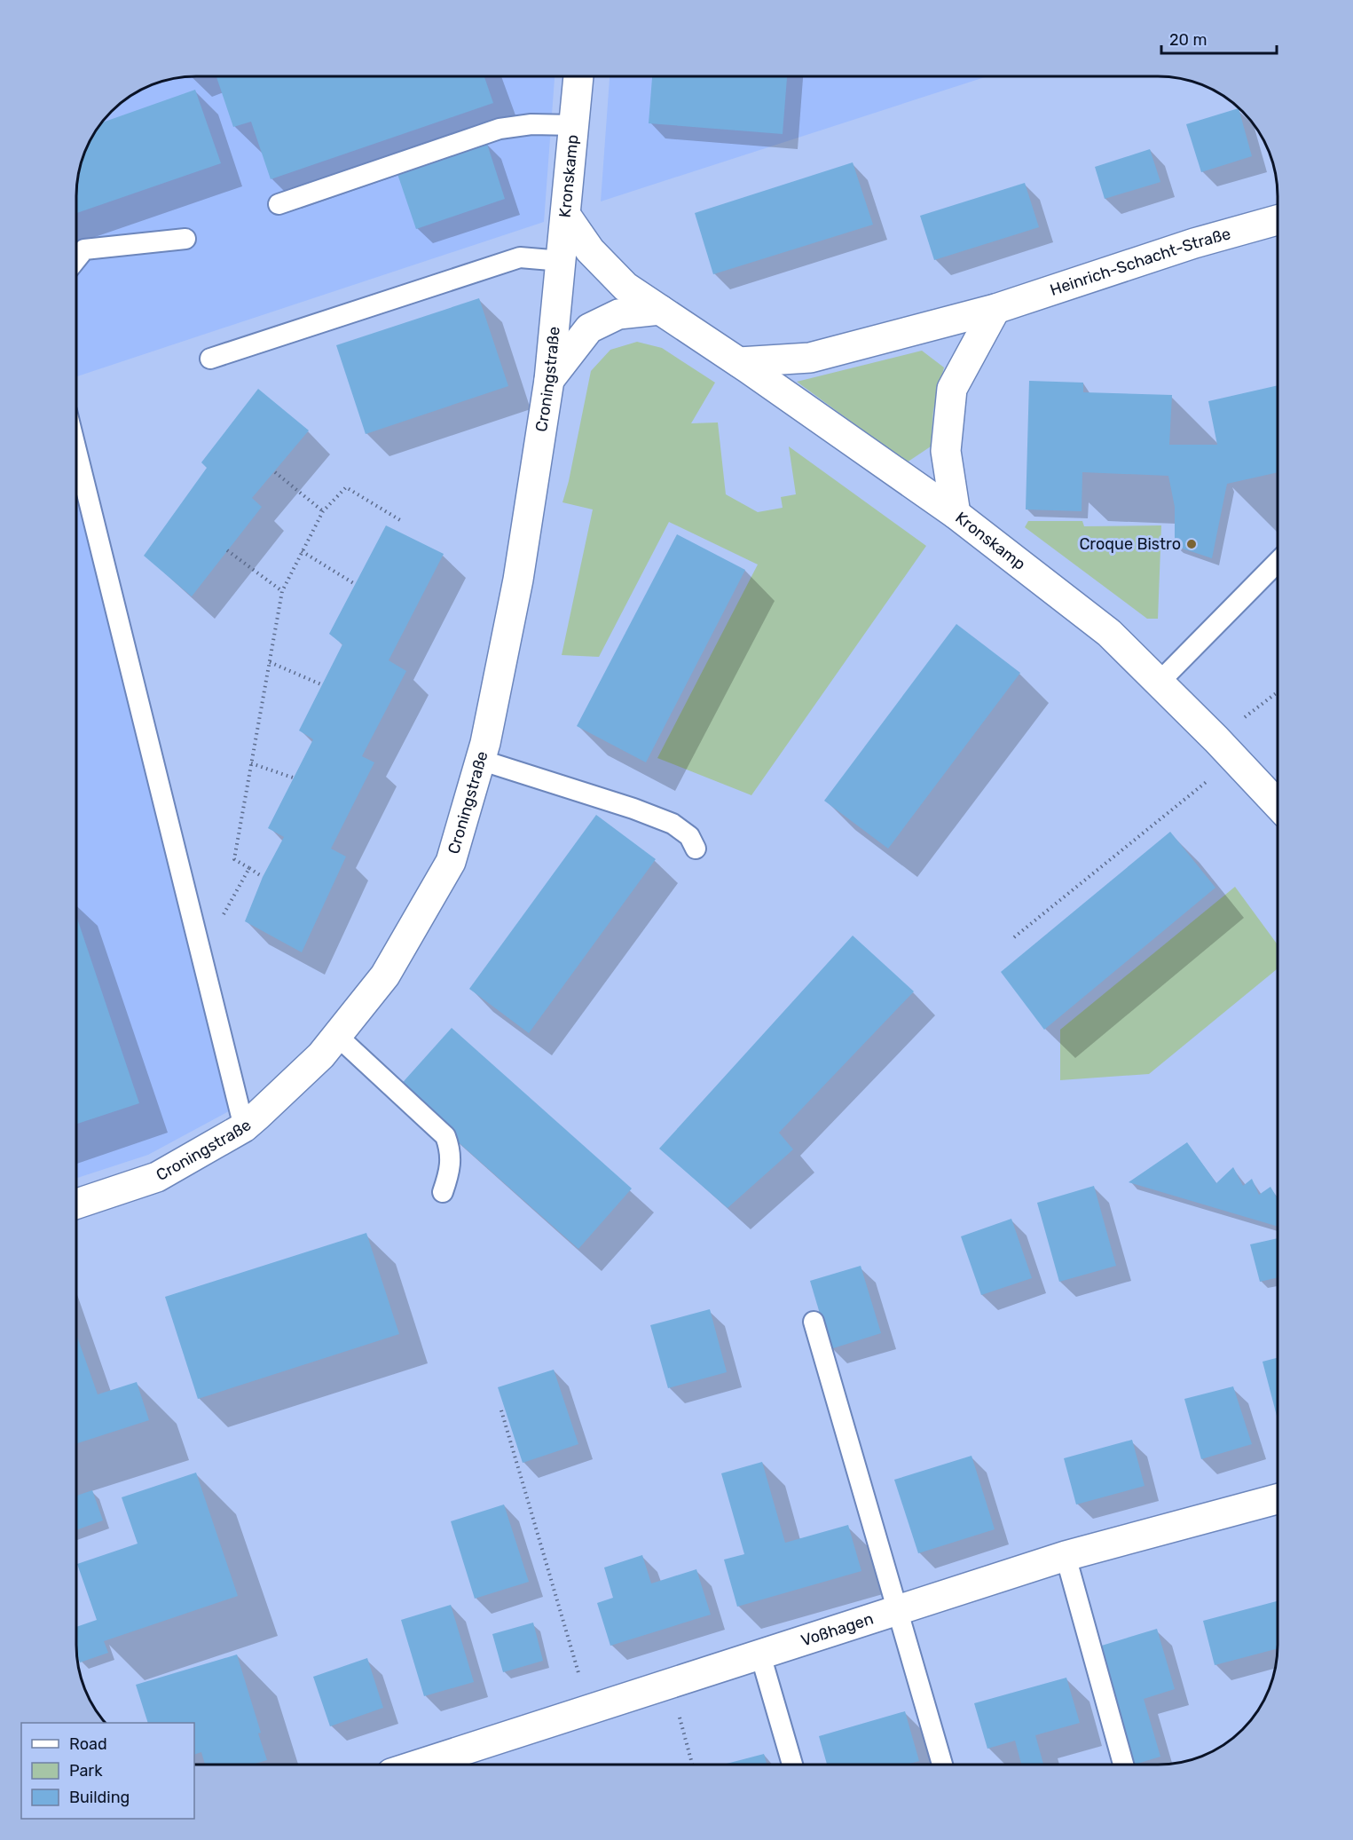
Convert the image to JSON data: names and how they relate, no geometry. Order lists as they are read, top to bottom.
{
  "streets": {
    "street": [
      "Kronskamp",
      "Heinrich-Schacht-Straße",
      "Croningstraße",
      "Voßhagen"
    ]
  },
  "crossings": [
    ["Kronskamp", "Heinrich-Schacht-Straße"],
    ["Kronskamp", "Croningstraße"]
  ],
  "places": ["Croque Bistro"],
  "legend": ["Road", "Park", "Building"],
  "scale_bar": "20 m"
}
